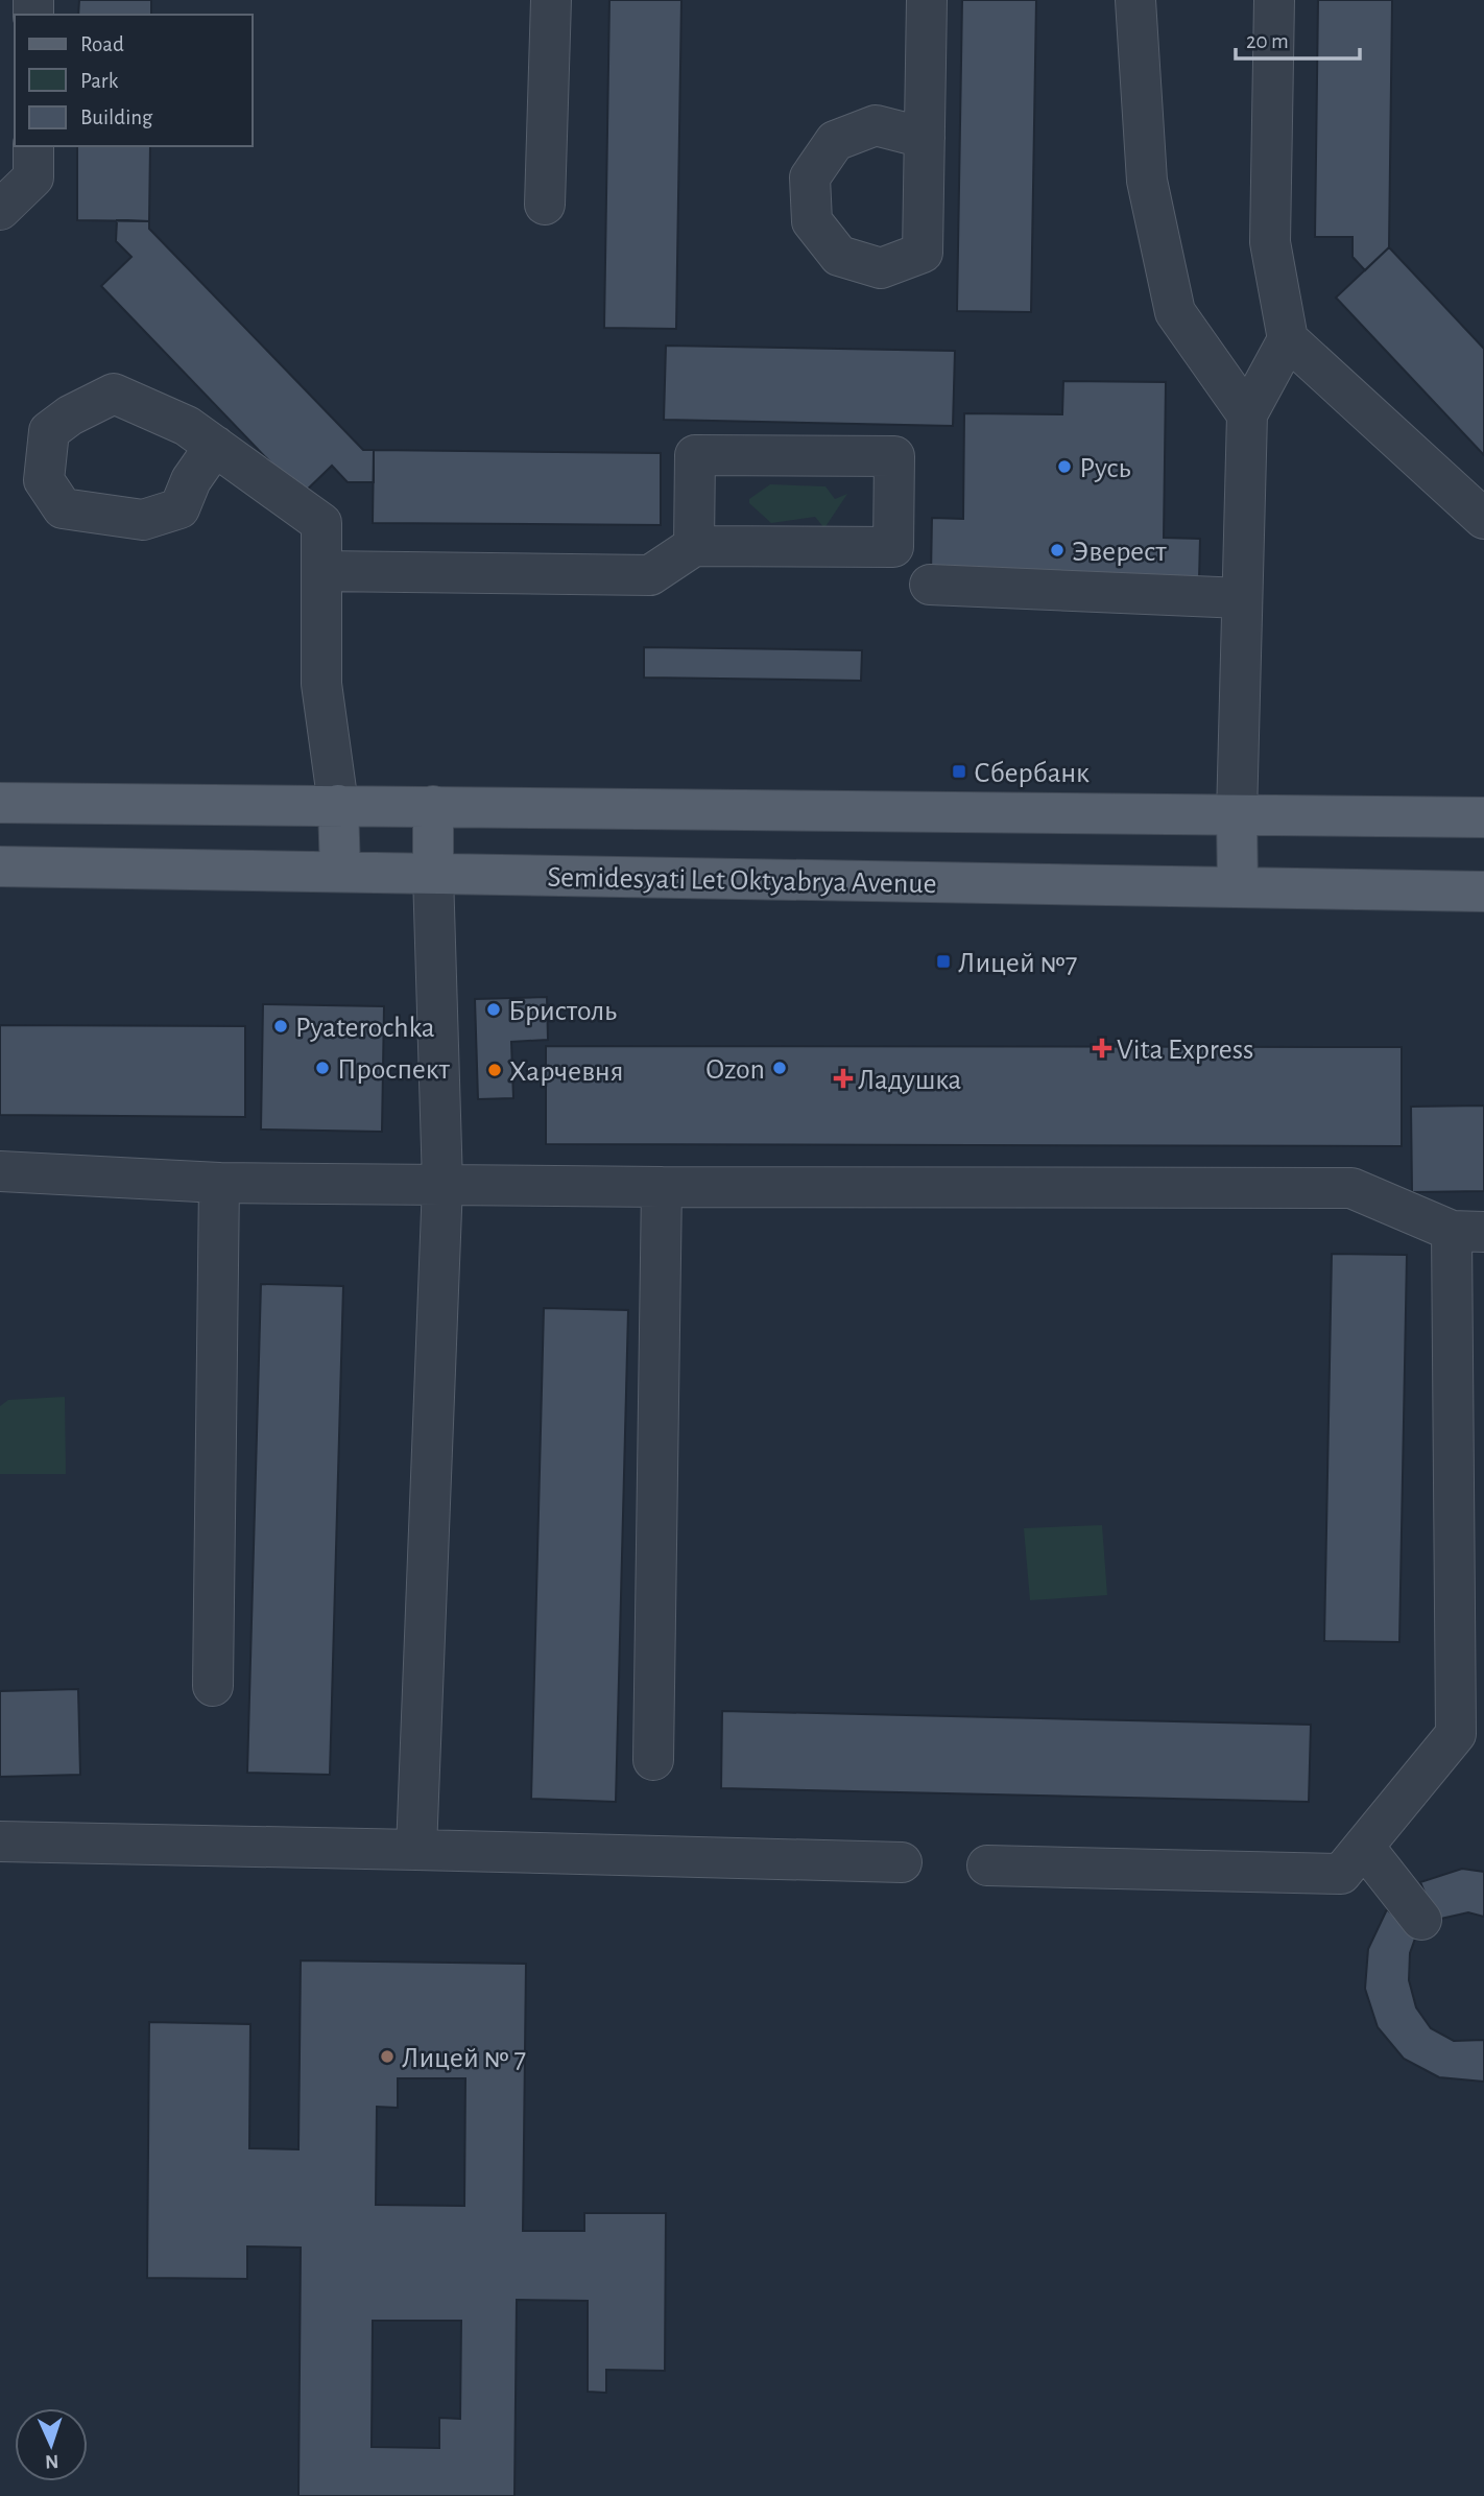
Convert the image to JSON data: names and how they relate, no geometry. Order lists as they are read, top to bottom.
{
  "streets": {
    "main road": ["Semidesyati Let Oktyabrya Avenue"]
  },
  "places": {
    "other": [
      "Русь",
      "Эверест",
      "Бристоль",
      "Pyaterochka",
      "Проспект",
      "Ozon",
      "Харчевня",
      "Лицей № 7"
    ],
    "transit": ["Сбербанк", "Лицей №7"],
    "health": ["Vita Express", "Ладушка"]
  },
  "legend": ["Road", "Park", "Building"],
  "scale_bar": "20 m",
  "north": "bottom"
}
